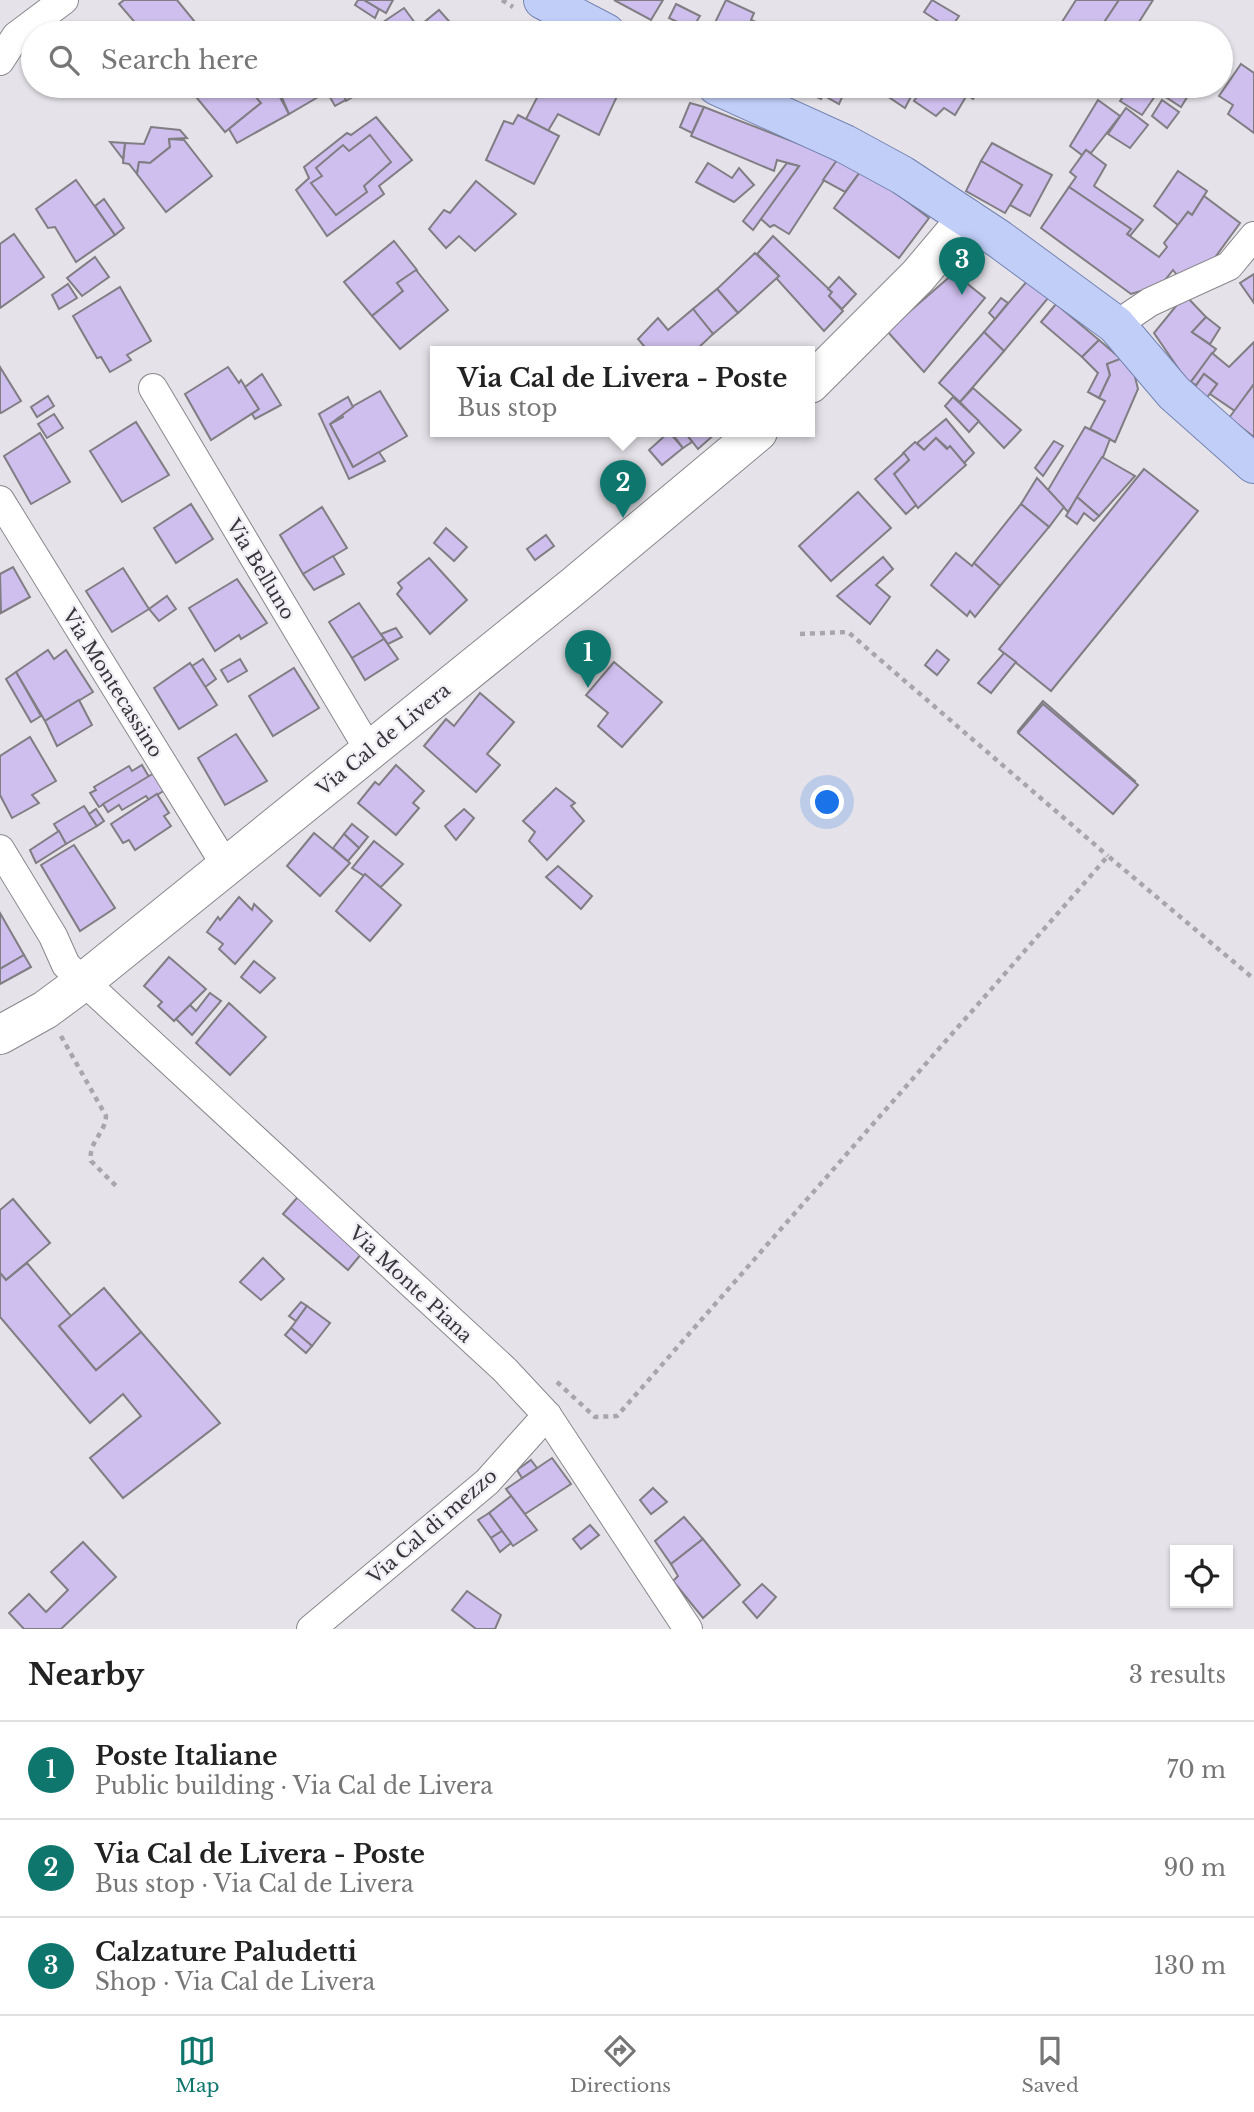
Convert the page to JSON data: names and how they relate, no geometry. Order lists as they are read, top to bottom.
{
  "streets": {
    "street": [
      "Via Belluno",
      "Via Montecassino",
      "Via Cal de Livera",
      "Via Monte Piana",
      "Via Cal di mezzo"
    ]
  },
  "crossings": [
    ["Via Belluno", "Via Cal de Livera"],
    ["Via Montecassino", "Via Cal de Livera"],
    ["Via Cal de Livera", "Via Monte Piana"],
    ["Via Monte Piana", "Via Cal di mezzo"]
  ],
  "page": {
    "search": "Search here",
    "pins": ["3", "2", "1"],
    "popup": ["Via Cal de Livera - Poste", "Bus stop"],
    "heading": ["Nearby", "3 results"],
    "list": [
      {
        "mark": "1",
        "name": "Poste Italiane",
        "note": "Public building · Via Cal de Livera",
        "value": "70 m"
      },
      {
        "mark": "2",
        "name": "Via Cal de Livera - Poste",
        "note": "Bus stop · Via Cal de Livera",
        "value": "90 m"
      },
      {
        "mark": "3",
        "name": "Calzature Paludetti",
        "note": "Shop · Via Cal de Livera",
        "value": "130 m"
      }
    ],
    "nav": ["Map", "Directions", "Saved"]
  }
}
